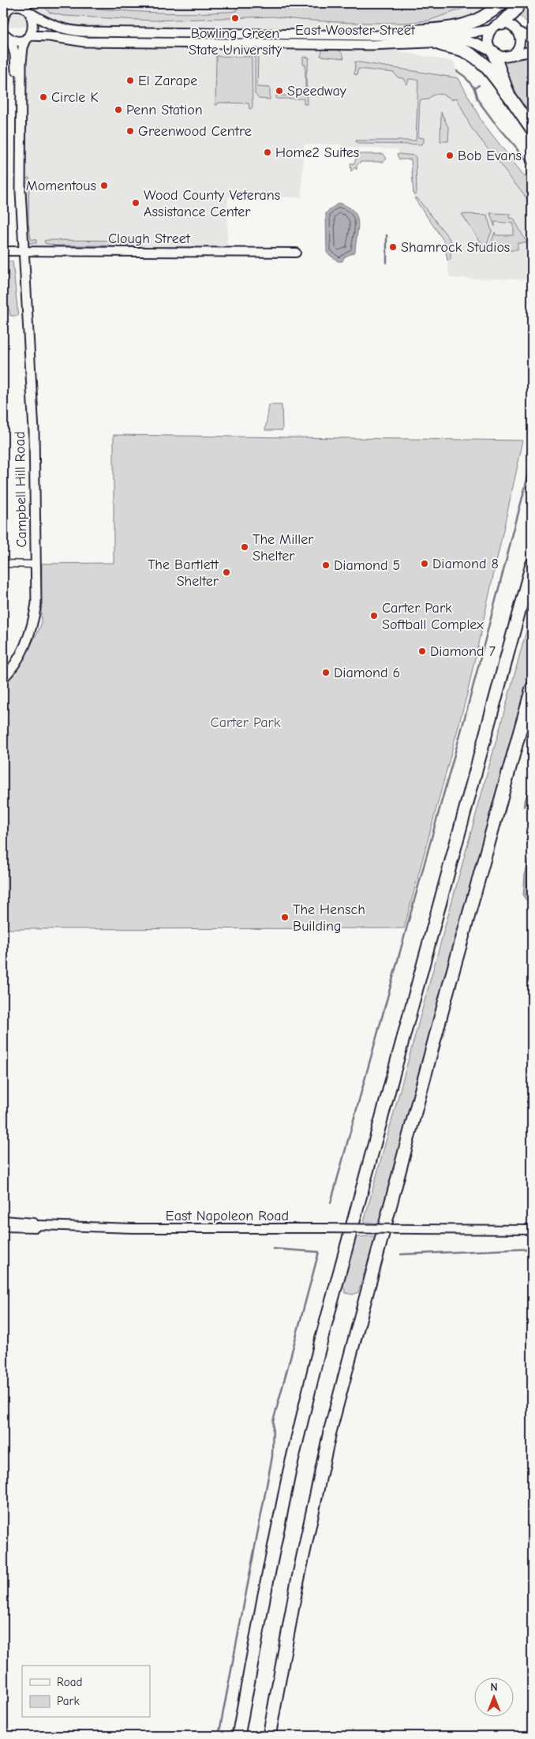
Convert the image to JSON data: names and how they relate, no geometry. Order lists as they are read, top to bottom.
{
  "streets": {
    "main road": ["East Wooster Street", "Campbell Hill Road"],
    "street": ["Clough Street", "East Napoleon Road"]
  },
  "crossings": [
    ["East Wooster Street", "Campbell Hill Road"],
    ["Clough Street", "Campbell Hill Road"]
  ],
  "parks": ["Carter Park"],
  "places": [
    "Bowling Green State University",
    "El Zarape",
    "Speedway",
    "Circle K",
    "Penn Station",
    "Greenwood Centre",
    "Home2 Suites",
    "Bob Evans",
    "Momentous",
    "Wood County Veterans Assistance Center",
    "Shamrock Studios",
    "The Miller Shelter",
    "Diamond 8",
    "Diamond 5",
    "The Bartlett Shelter",
    "Carter Park Softball Complex",
    "Diamond 7",
    "Diamond 6",
    "The Hensch Building"
  ],
  "legend": ["Road", "Park"],
  "north": "top"
}
